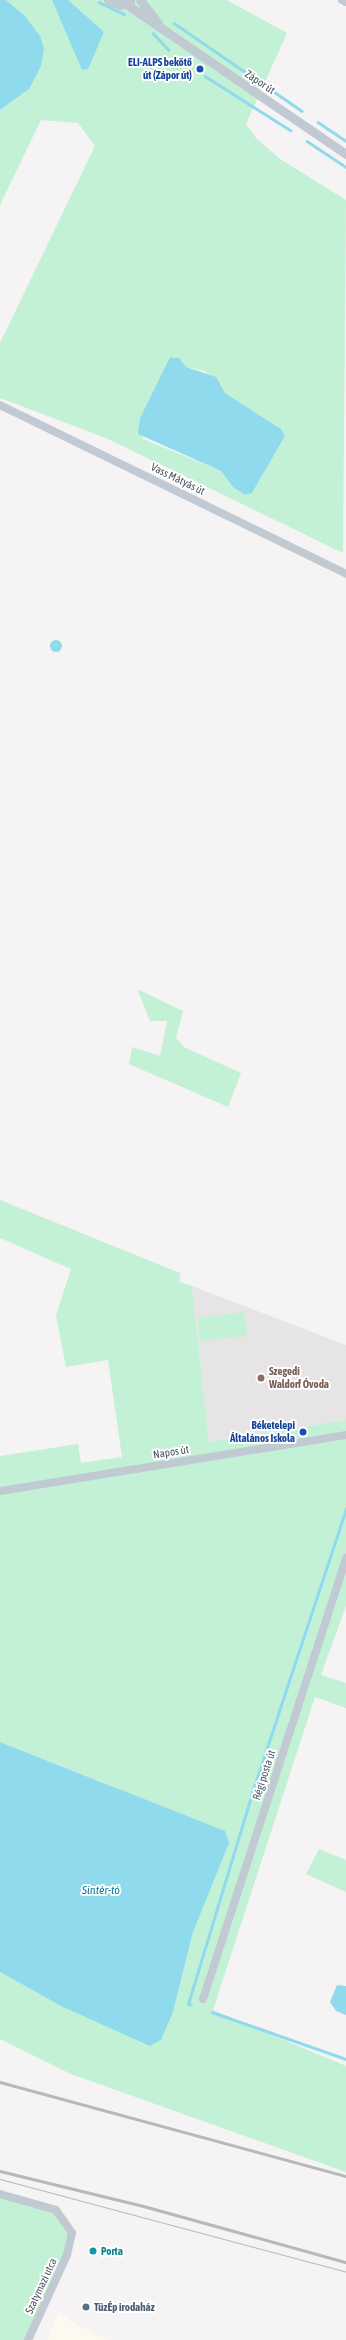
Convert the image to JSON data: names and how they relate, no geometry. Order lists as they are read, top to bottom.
{
  "streets": {
    "street": [
      "Zápor út",
      "Vass Mátyás út",
      "Napos út",
      "Régi posta út",
      "Szatymazi utca"
    ]
  },
  "water": ["Sintér-tó"],
  "places": [
    "ELI-ALPS bekötő út (Zápor út)",
    "Szegedi Waldorf Óvoda",
    "Béketelepi Általános Iskola",
    "Porta",
    "TüzÉp irodaház"
  ]
}
